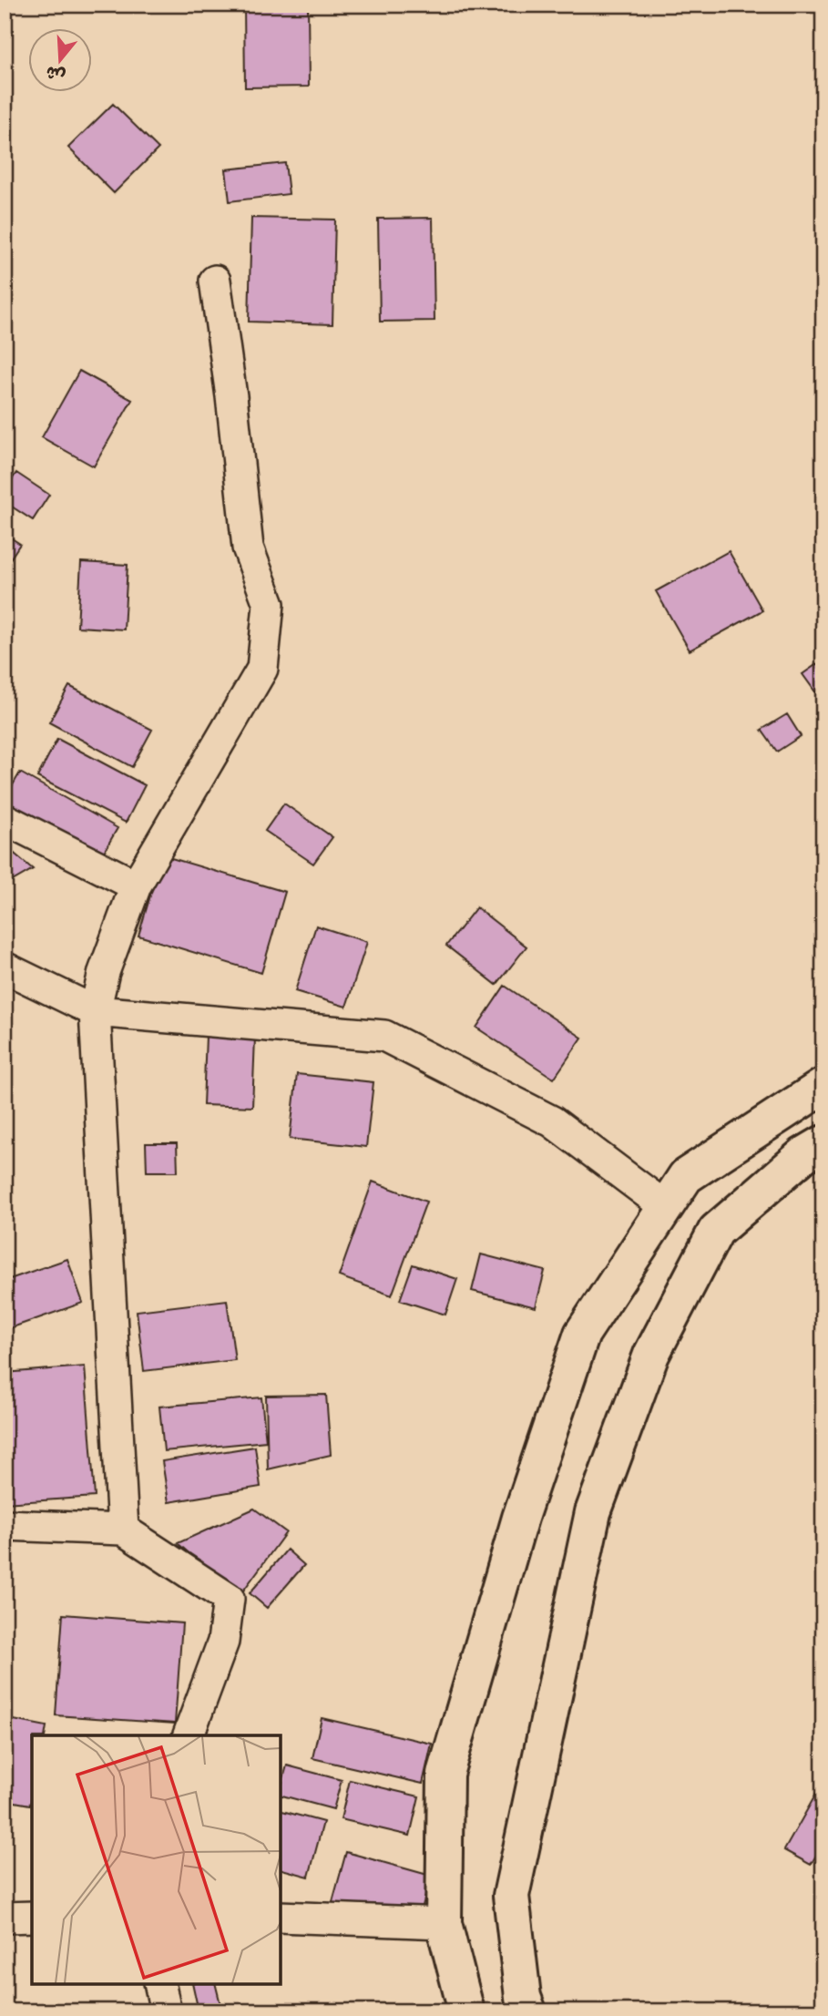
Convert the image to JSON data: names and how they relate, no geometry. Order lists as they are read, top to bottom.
{
  "north": "bottom"
}
